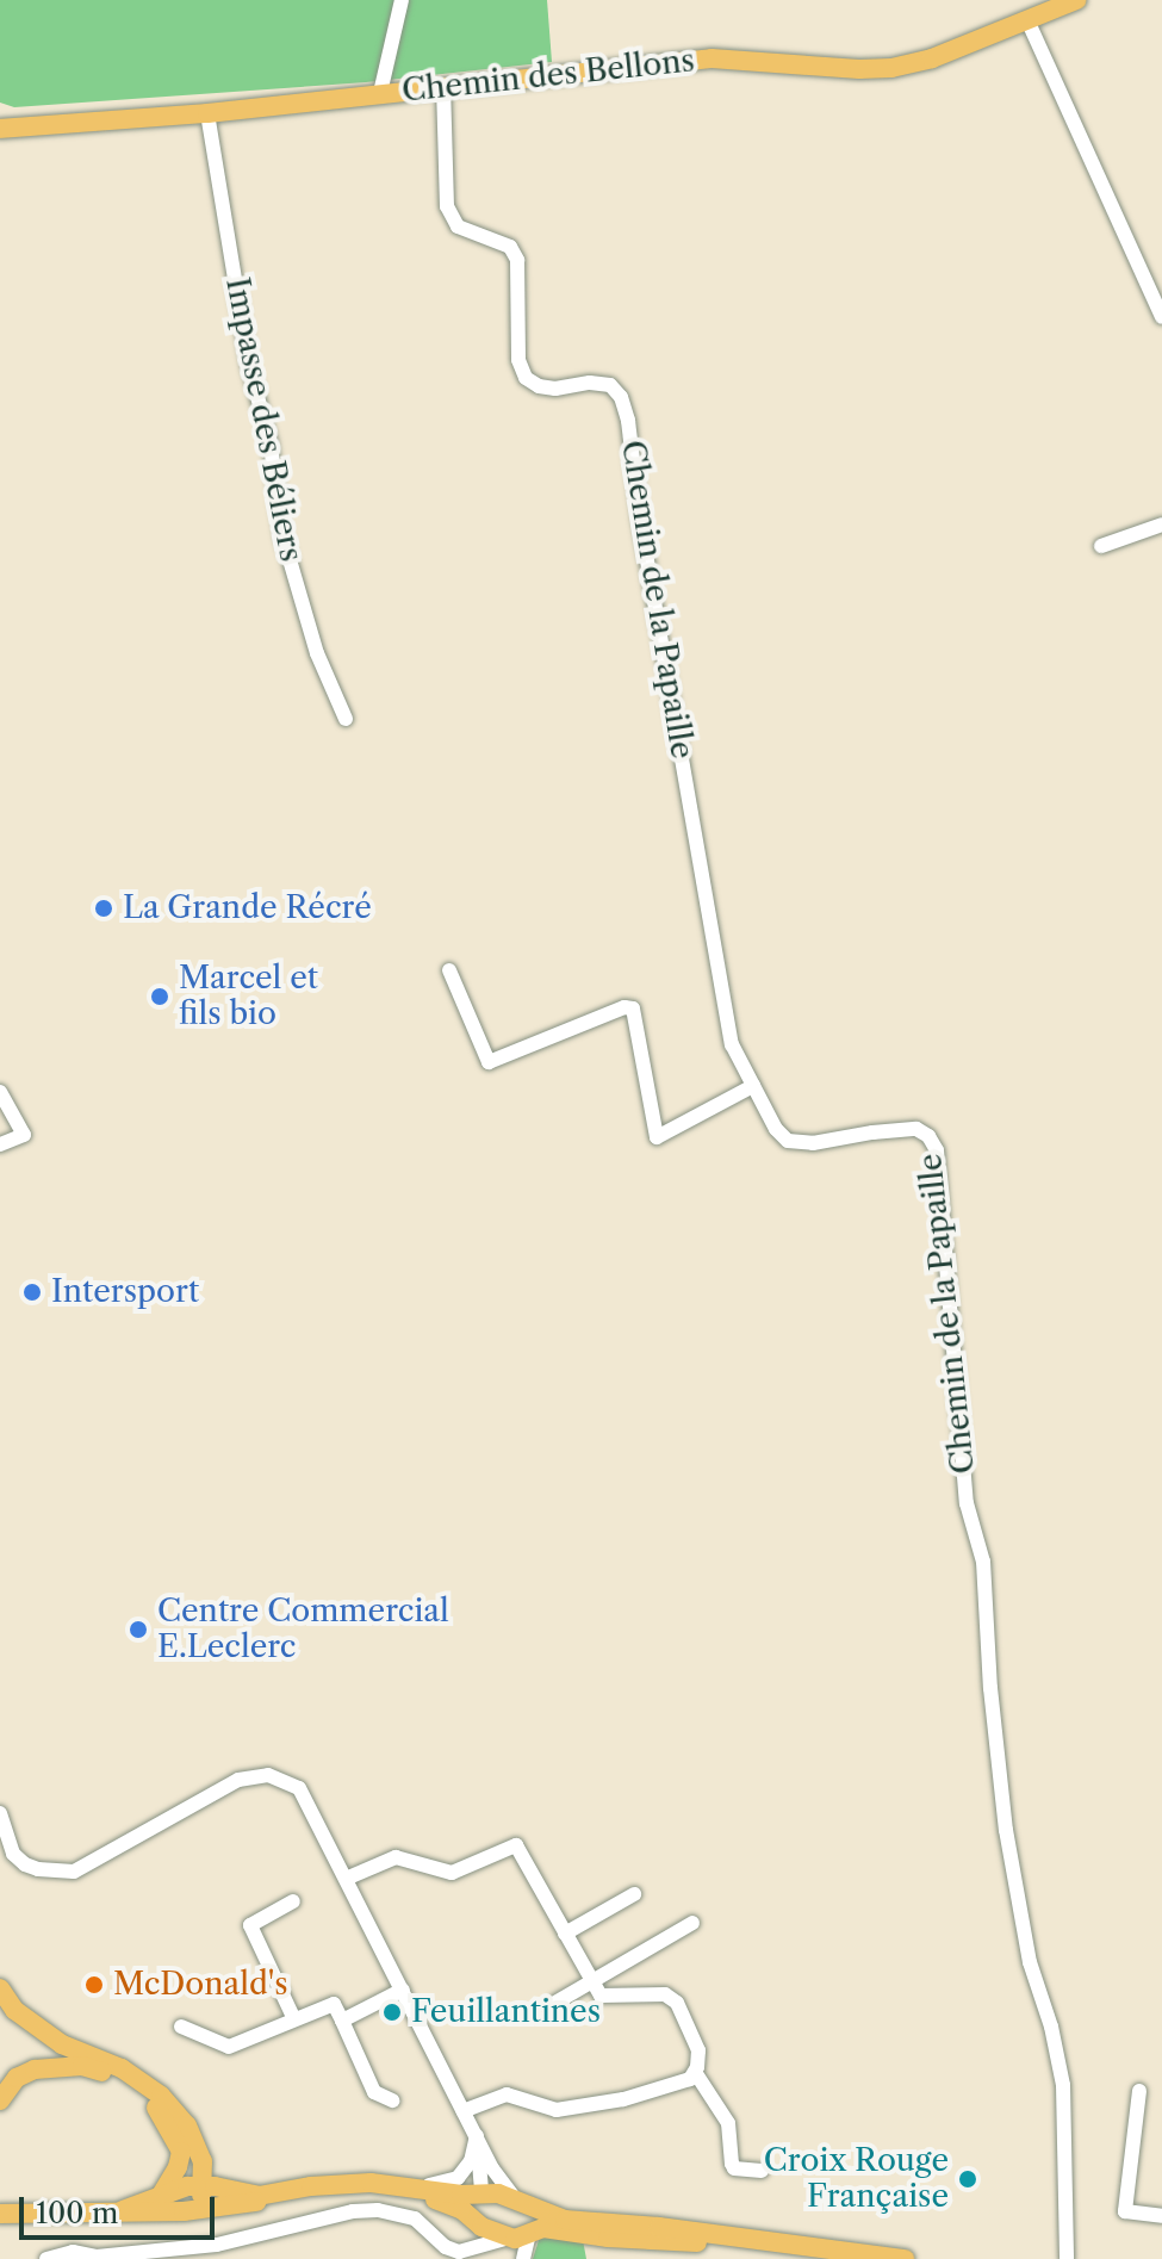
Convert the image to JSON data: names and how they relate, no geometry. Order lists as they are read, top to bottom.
{
  "streets": {
    "main road": ["Chemin des Bellons"],
    "street": ["Impasse des Béliers", "Chemin de la Papaille"]
  },
  "crossings": [
    ["Chemin des Bellons", "Impasse des Béliers"],
    ["Chemin des Bellons", "Chemin de la Papaille"]
  ],
  "places": [
    "La Grande Récré",
    "Marcel et fils bio",
    "Intersport",
    "Centre Commercial E.Leclerc",
    "McDonald's",
    "Feuillantines",
    "Croix Rouge Française"
  ],
  "scale_bar": "100 m"
}
